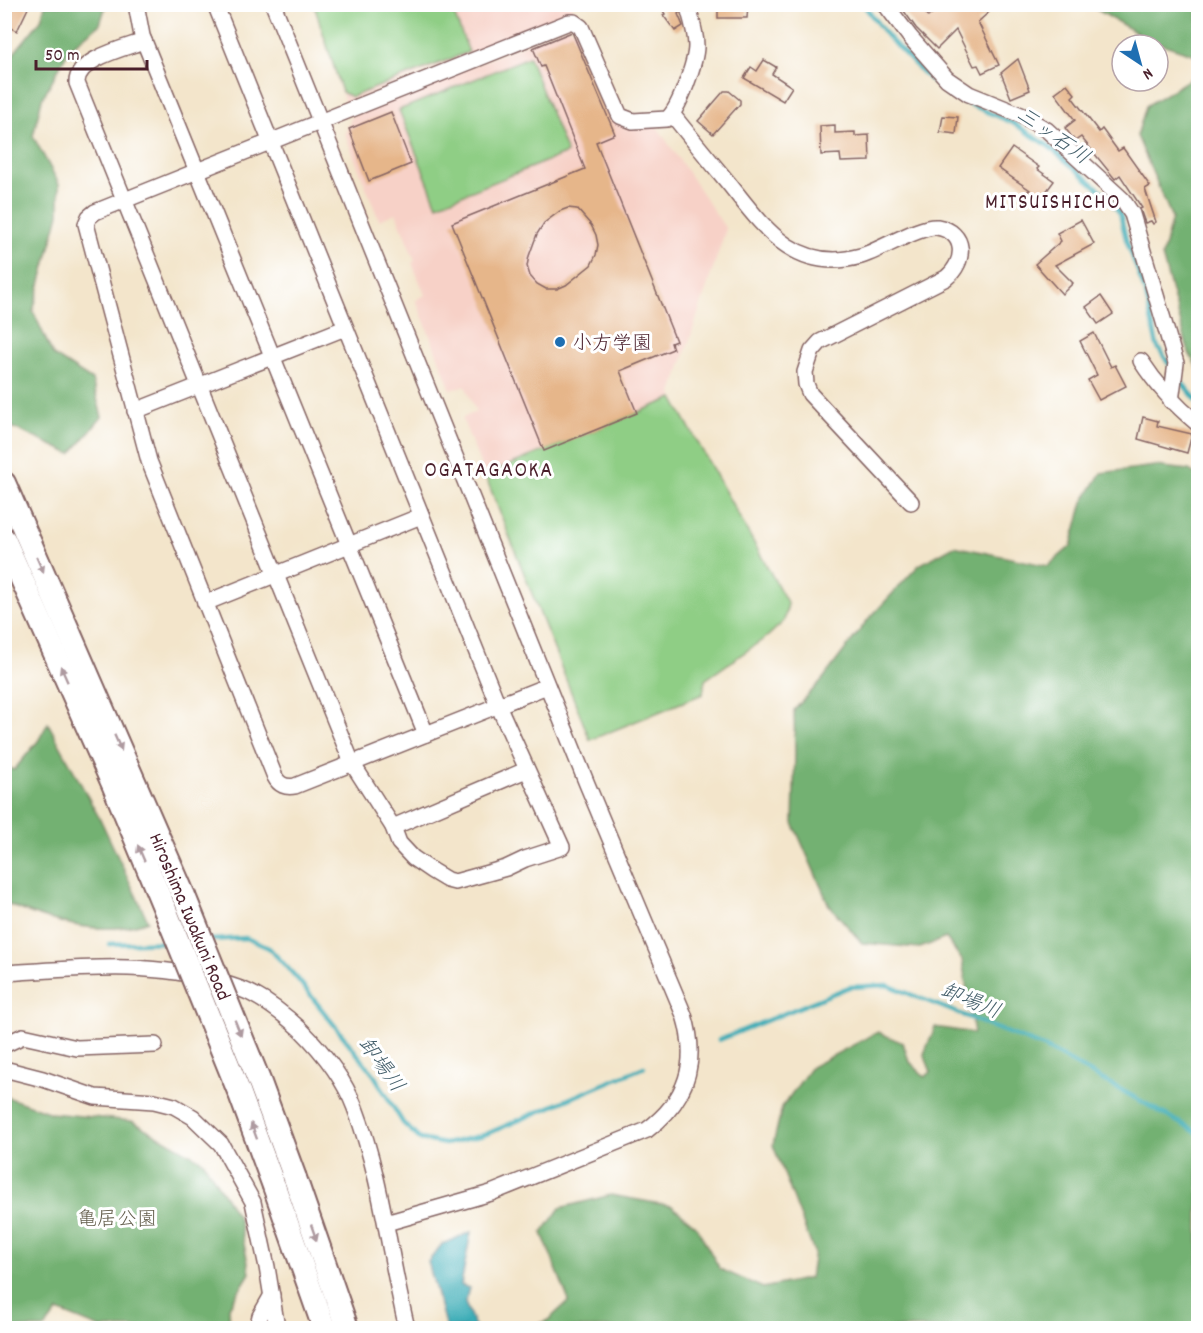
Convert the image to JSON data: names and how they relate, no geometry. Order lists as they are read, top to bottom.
{
  "streets": {
    "highway": ["Hiroshima Iwakuni Road"]
  },
  "districts": ["MITSUISHICHO", "OGATAGAOKA"],
  "water": ["三ッ石川", "卸場川"],
  "parks": ["亀居公園"],
  "places": ["小方学園"],
  "scale_bar": "50 m",
  "north": "bottom right"
}
